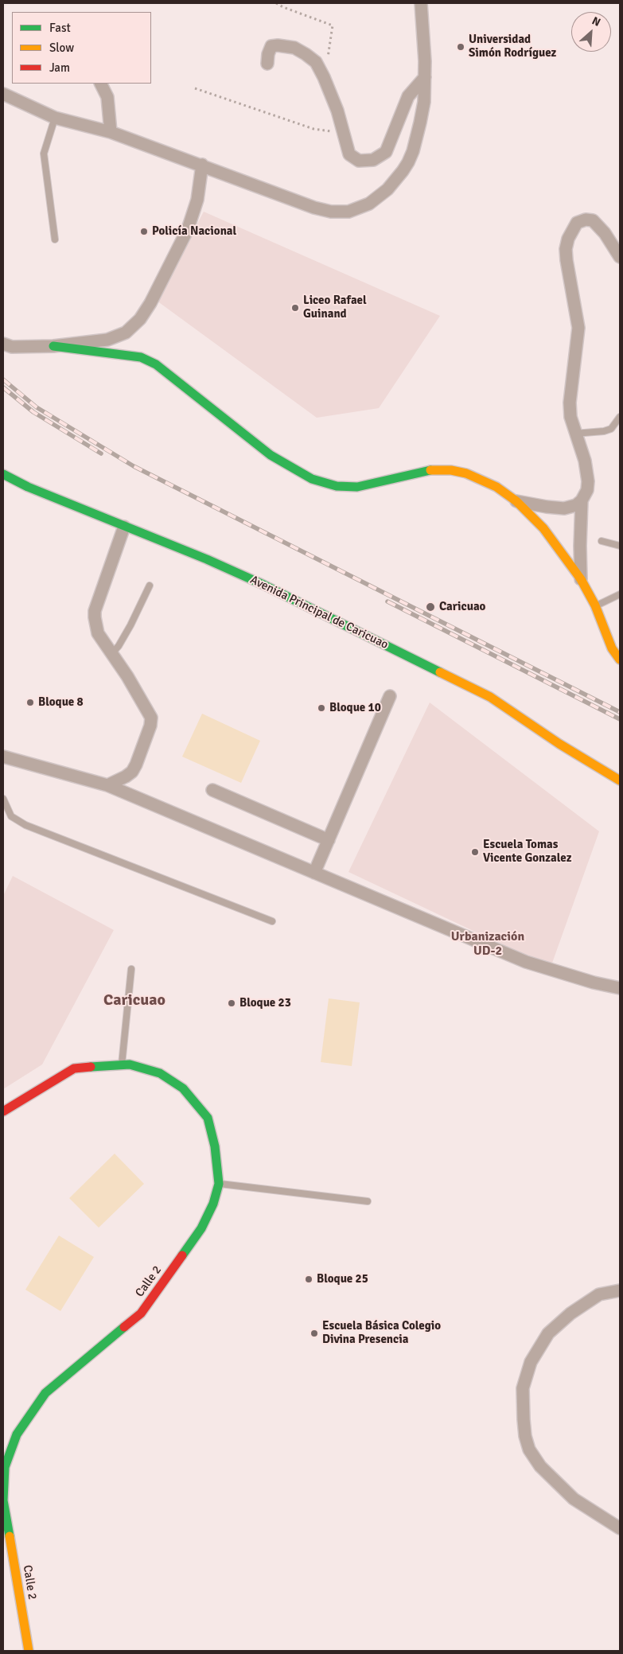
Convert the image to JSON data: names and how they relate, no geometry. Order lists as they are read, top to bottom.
{
  "streets": {
    "street": ["Avenida Principal de Caricuao", "Calle 2"]
  },
  "districts": ["Urbanización UD-2", "Caricuao"],
  "places": [
    "Universidad Simón Rodríguez",
    "Policía Nacional",
    "Liceo Rafael Guinand",
    "Caricuao",
    "Bloque 8",
    "Bloque 10",
    "Escuela Tomas Vicente Gonzalez",
    "Bloque 23",
    "Bloque 25",
    "Escuela Básica Colegio Divina Presencia"
  ],
  "legend": ["Fast", "Slow", "Jam"],
  "north": "top right"
}
